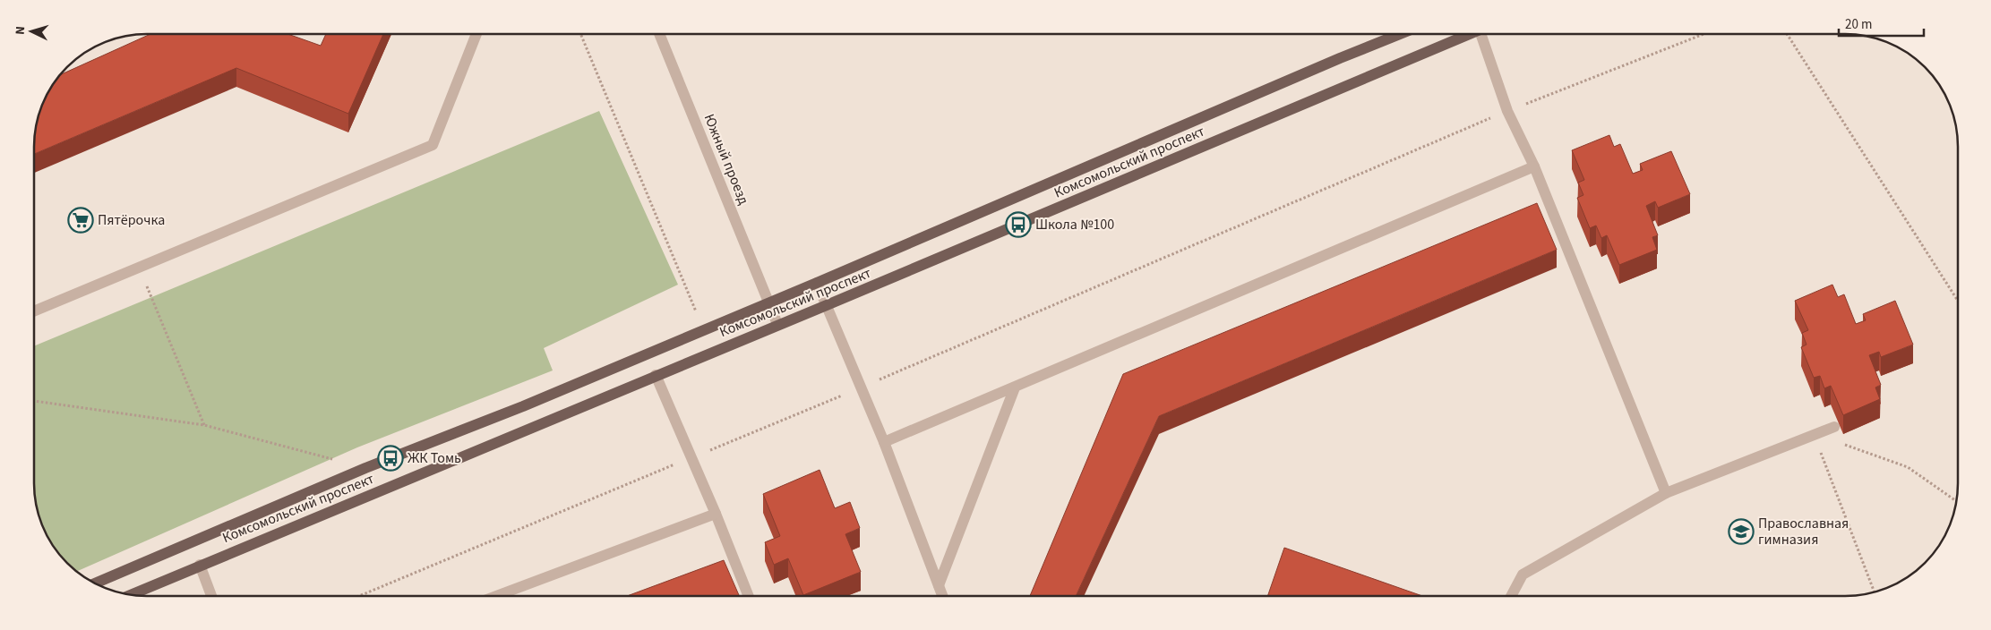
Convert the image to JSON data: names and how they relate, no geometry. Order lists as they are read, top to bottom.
{
  "streets": {
    "main road": ["Комсомольский проспект"],
    "street": ["Южный проезд"]
  },
  "crossings": [
    ["Южный проезд", "Комсомольский проспект"]
  ],
  "places": {
    "supermarket": ["Пятёрочка"],
    "bus stop": ["Школа №100", "ЖК Томь"],
    "school or university": ["Православная гимназия"]
  },
  "scale_bar": "20 m",
  "north": "left"
}
